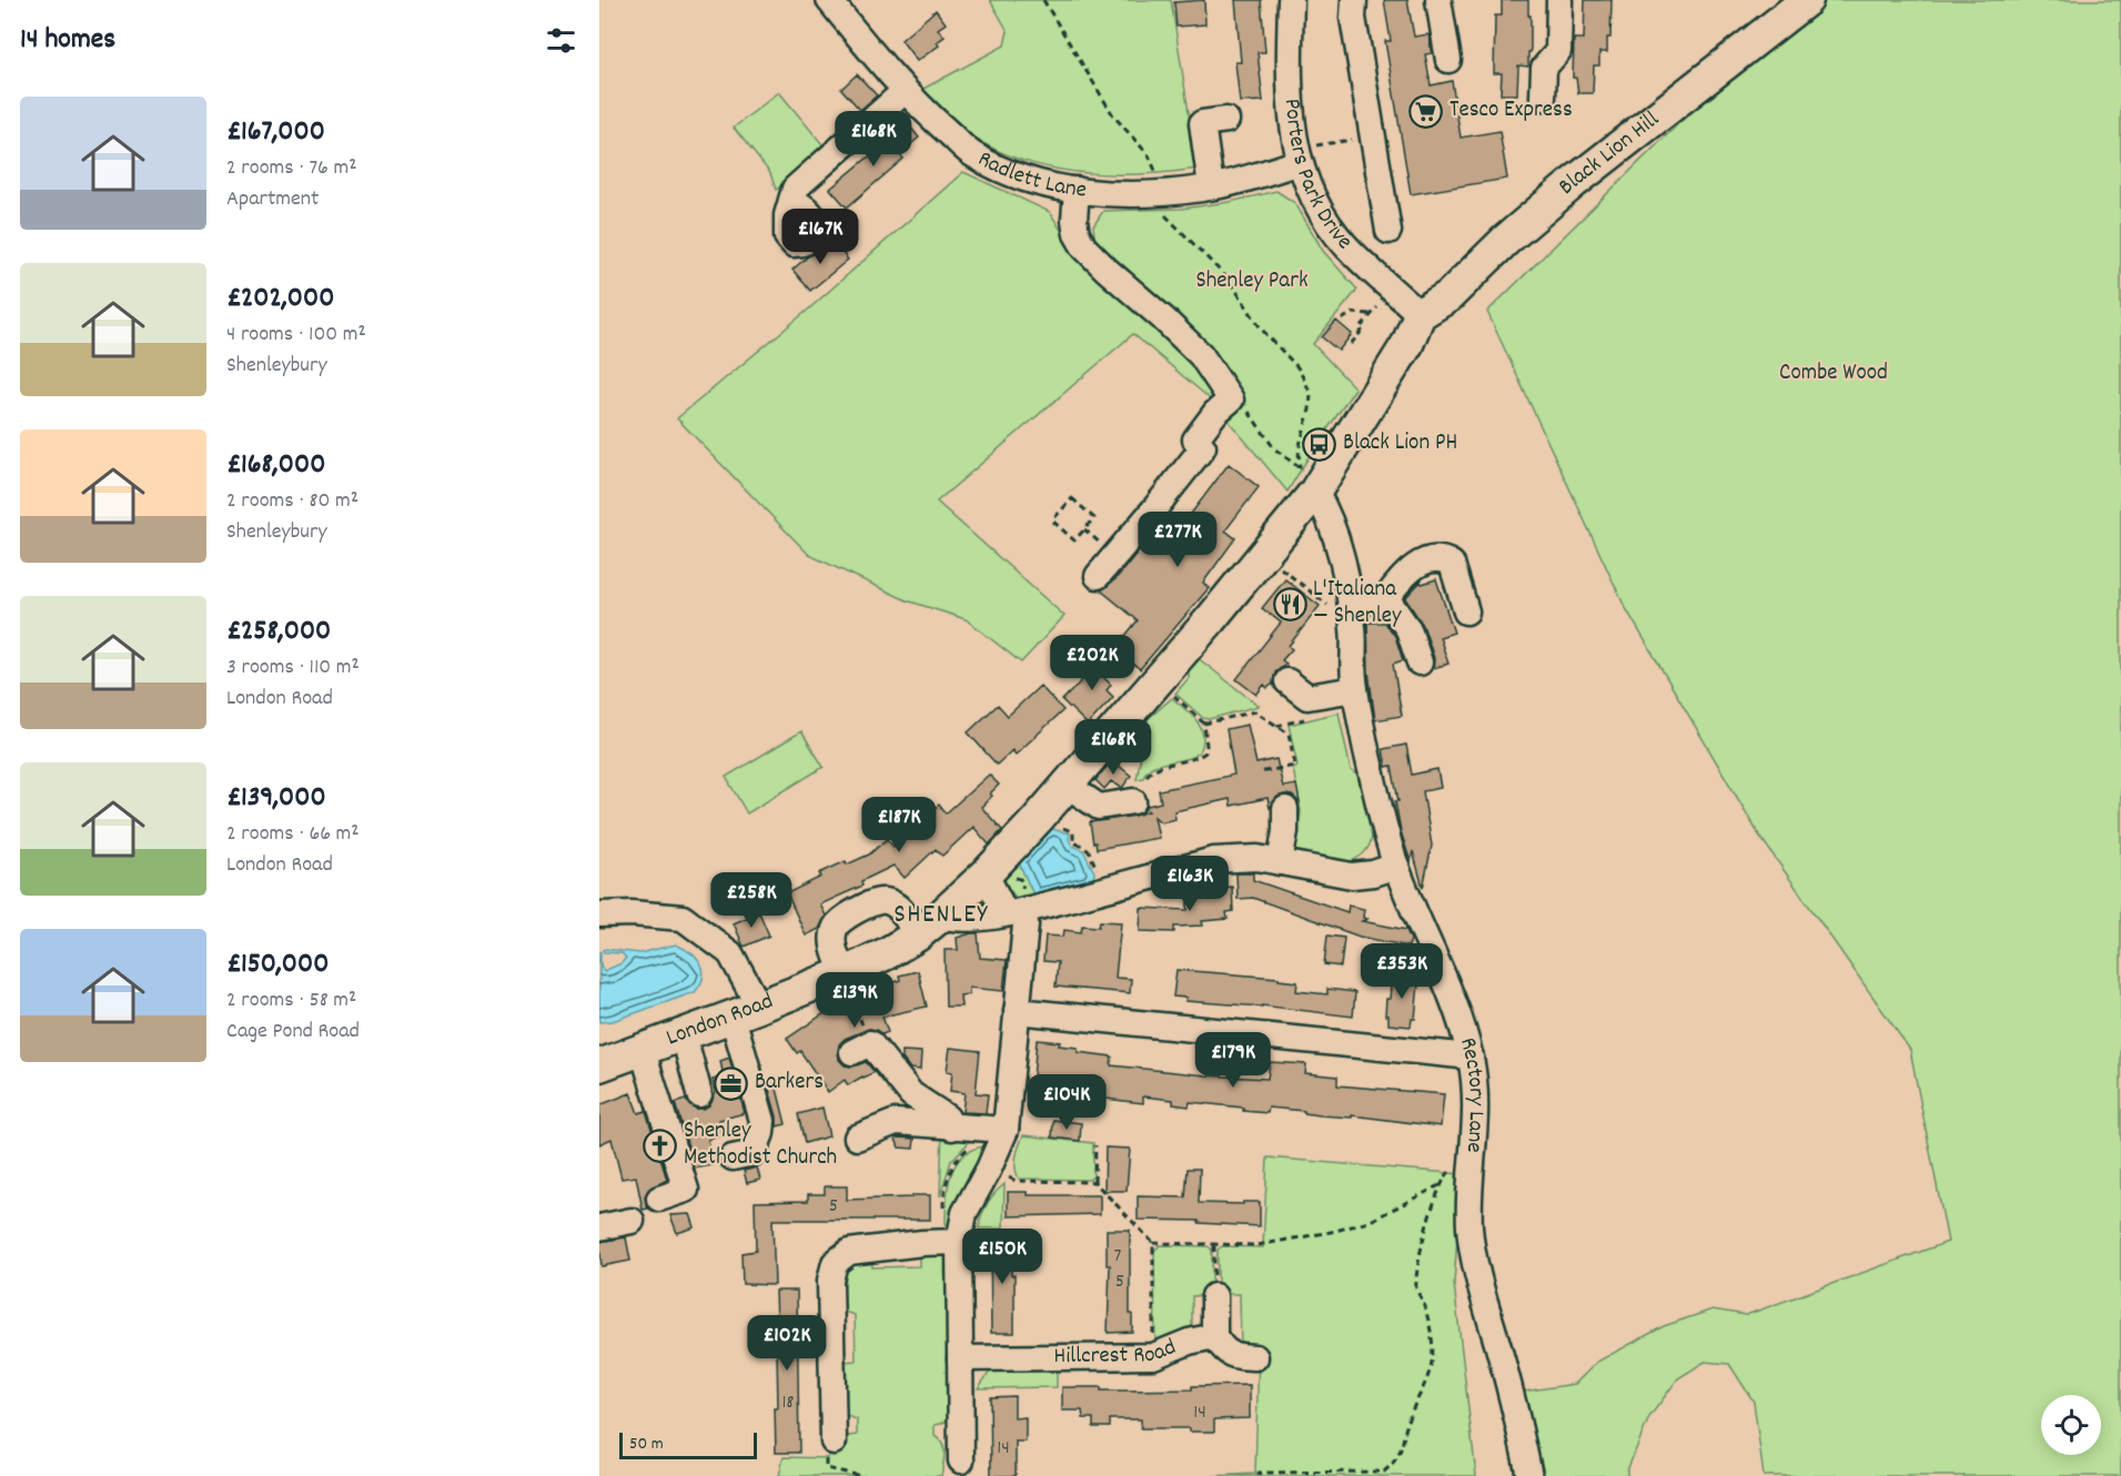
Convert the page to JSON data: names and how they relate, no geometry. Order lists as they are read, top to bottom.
{
  "streets": {
    "main road": ["Black Lion Hill", "London Road"],
    "street": [
      "Radlett Lane",
      "Porters Park Drive",
      "Rectory Lane",
      "Hillcrest Road"
    ]
  },
  "crossings": [
    ["Black Lion Hill", "Porters Park Drive"],
    ["Black Lion Hill", "London Road"],
    ["Radlett Lane", "Porters Park Drive"],
    ["Porters Park Drive", "London Road"],
    ["London Road", "Rectory Lane"]
  ],
  "districts": ["SHENLEY"],
  "parks": ["Shenley Park", "Combe Wood"],
  "places": {
    "supermarket": ["Tesco Express"],
    "bus stop": ["Black Lion PH"],
    "restaurant": ["L'Italiana — Shenley"],
    "office": ["Barkers"],
    "church": ["Shenley Methodist Church"]
  },
  "house_numbers": [
    "5",
    "7",
    "5",
    "18",
    "14",
    "14"
  ],
  "scale_bar": "50 m",
  "page": {
    "heading": "14 homes",
    "list": [
      {
        "name": "£167,000",
        "note": "2 rooms · 76 m² · Apartment"
      },
      {
        "name": "£202,000",
        "note": "4 rooms · 100 m² · Shenleybury"
      },
      {
        "name": "£168,000",
        "note": "2 rooms · 80 m² · Shenleybury"
      },
      {
        "name": "£258,000",
        "note": "3 rooms · 110 m² · London Road"
      },
      {
        "name": "£139,000",
        "note": "2 rooms · 66 m² · London Road"
      },
      {
        "name": "£150,000",
        "note": "2 rooms · 58 m² · Cage Pond Road"
      }
    ],
    "price": [
      "£168K",
      "£167K",
      "£277K",
      "£202K",
      "£168K",
      "£187K",
      "£163K",
      "£258K",
      "£353K",
      "£139K",
      "£179K",
      "£104K",
      "£150K",
      "£102K"
    ],
    "scale": "50 m"
  }
}
